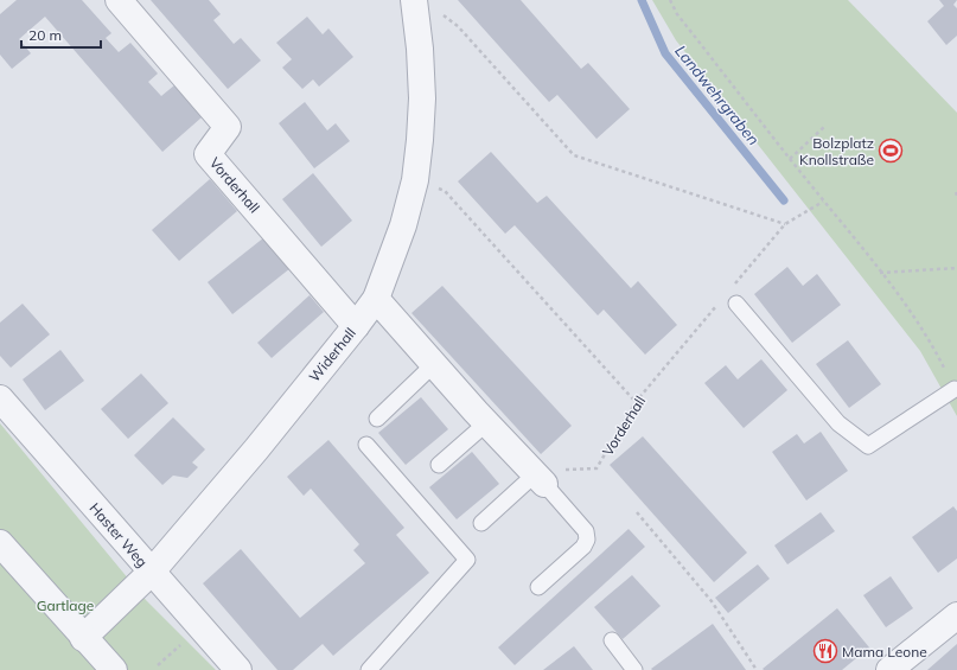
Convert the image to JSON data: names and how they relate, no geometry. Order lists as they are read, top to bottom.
{
  "streets": {
    "street": ["Vorderhall", "Widerhall", "Haster Weg"]
  },
  "crossings": [
    ["Vorderhall", "Widerhall"],
    ["Widerhall", "Haster Weg"]
  ],
  "water": ["Landwehrgraben"],
  "parks": ["Gartlage"],
  "places": {
    "sports": ["Bolzplatz Knollstraße"],
    "restaurant": ["Mama Leone"]
  },
  "scale_bar": "20 m"
}
